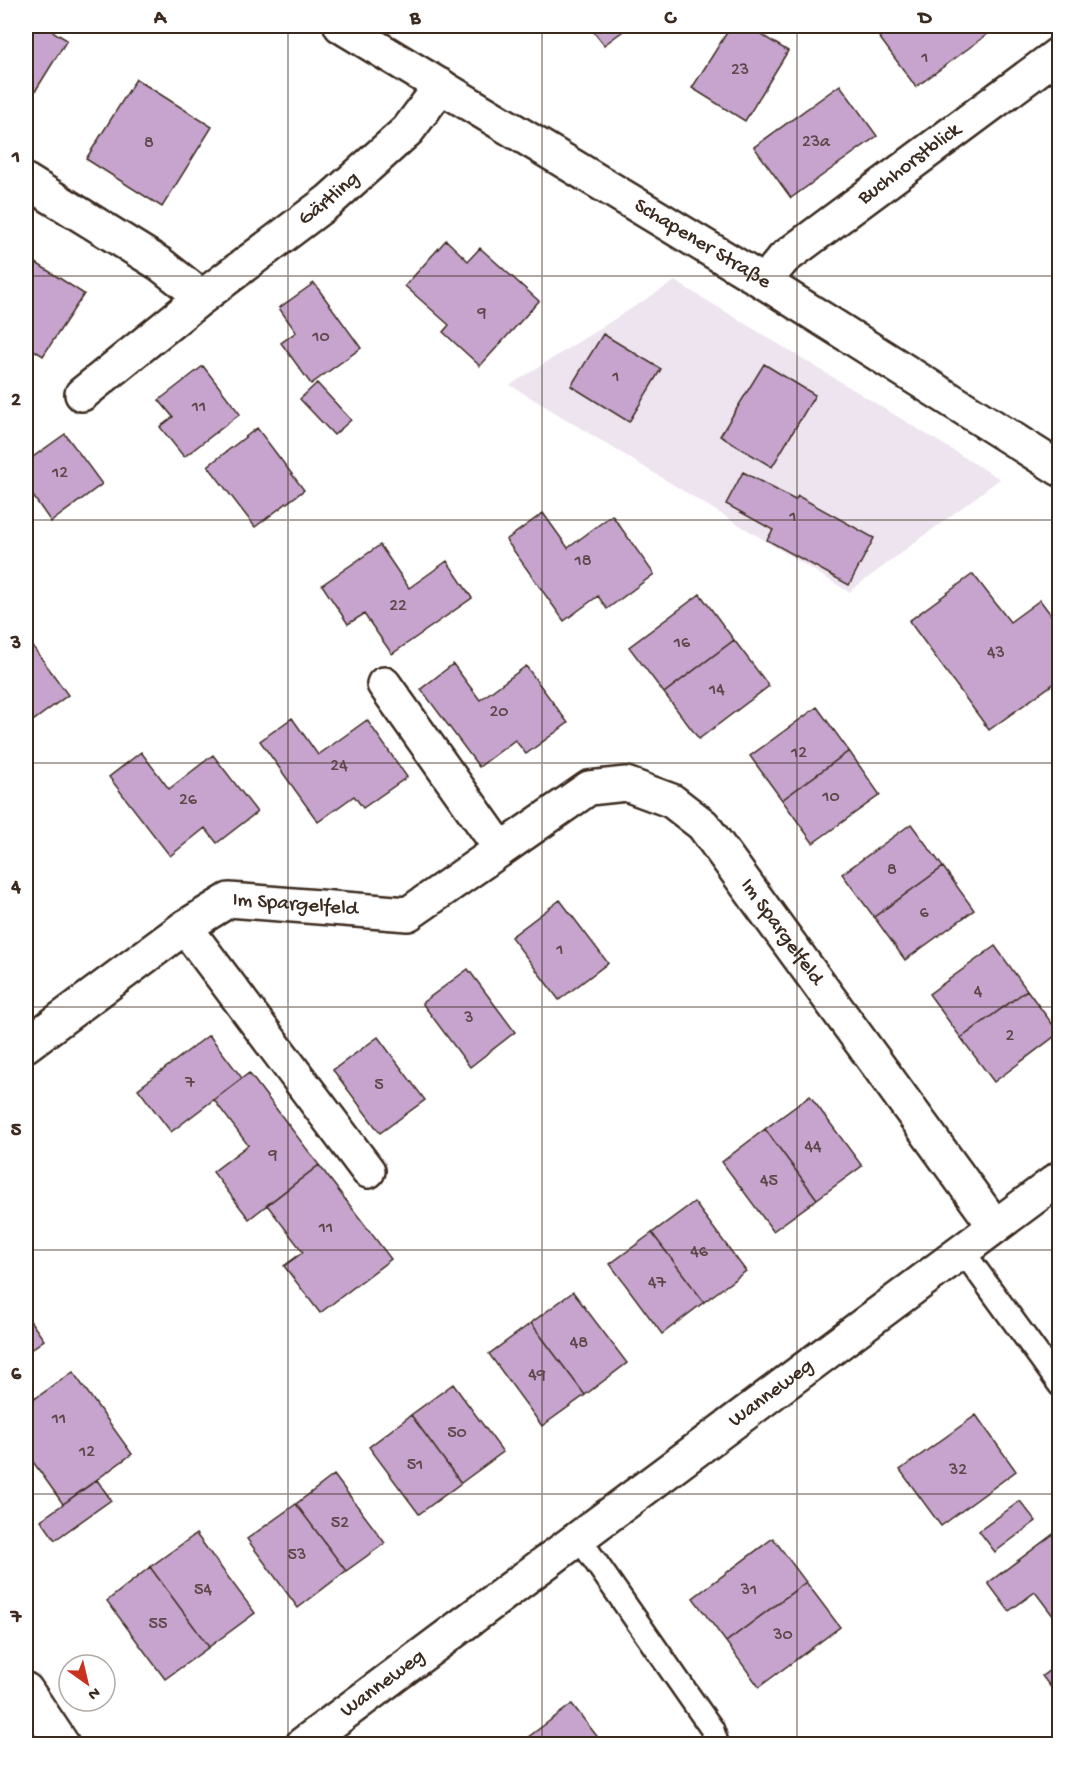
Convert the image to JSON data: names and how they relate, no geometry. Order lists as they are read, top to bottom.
{
  "streets": {
    "street": [
      "Buchhorstblick",
      "Gärtling",
      "Schapener Straße",
      "Im Spargelfeld",
      "Wanneweg"
    ]
  },
  "crossings": [
    ["Buchhorstblick", "Schapener Straße"],
    ["Gärtling", "Schapener Straße"],
    ["Im Spargelfeld", "Wanneweg"]
  ],
  "house_numbers": [
    "1",
    "23",
    "23a",
    "8",
    "9",
    "10",
    "1",
    "11",
    "12",
    "1",
    "18",
    "22",
    "16",
    "43",
    "14",
    "20",
    "12",
    "24",
    "10",
    "26",
    "8",
    "6",
    "1",
    "4",
    "3",
    "2",
    "7",
    "5",
    "44",
    "9",
    "45",
    "11",
    "46",
    "47",
    "48",
    "49",
    "11",
    "50",
    "12",
    "51",
    "32",
    "52",
    "53",
    "54",
    "31",
    "55",
    "30"
  ],
  "north": "bottom right",
  "grid": {
    "columns": [
      "A",
      "B",
      "C",
      "D"
    ],
    "rows": [
      "1",
      "2",
      "3",
      "4",
      "5",
      "6",
      "7"
    ]
  }
}
